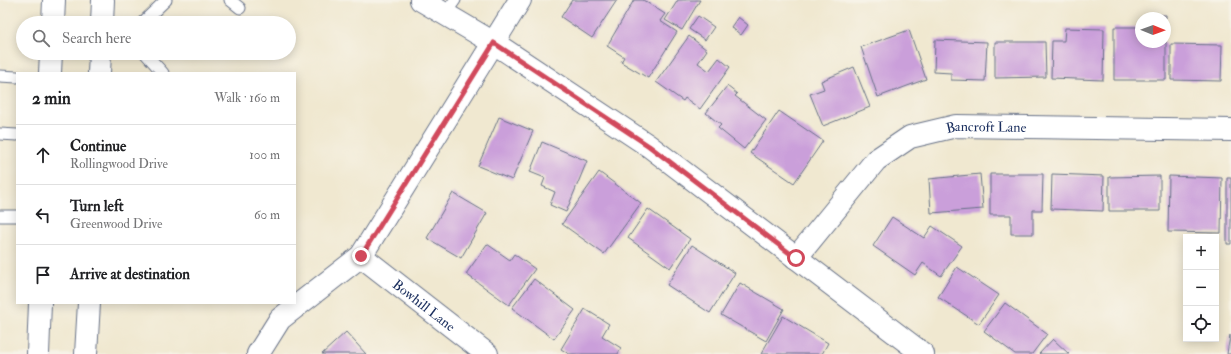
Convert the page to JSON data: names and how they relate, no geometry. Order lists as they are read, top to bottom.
{
  "streets": {
    "street": ["Bancroft Lane", "Bowhill Lane"]
  },
  "north": "right",
  "page": {
    "search": "Search here",
    "heading": ["2 min", "Walk · 160 m"],
    "list": [
      ["Continue", "Rollingwood Drive", "100 m"],
      ["Turn left", "Greenwood Drive", "60 m"],
      "Arrive at destination"
    ],
    "map_buttons": ["+", "−"]
  }
}
